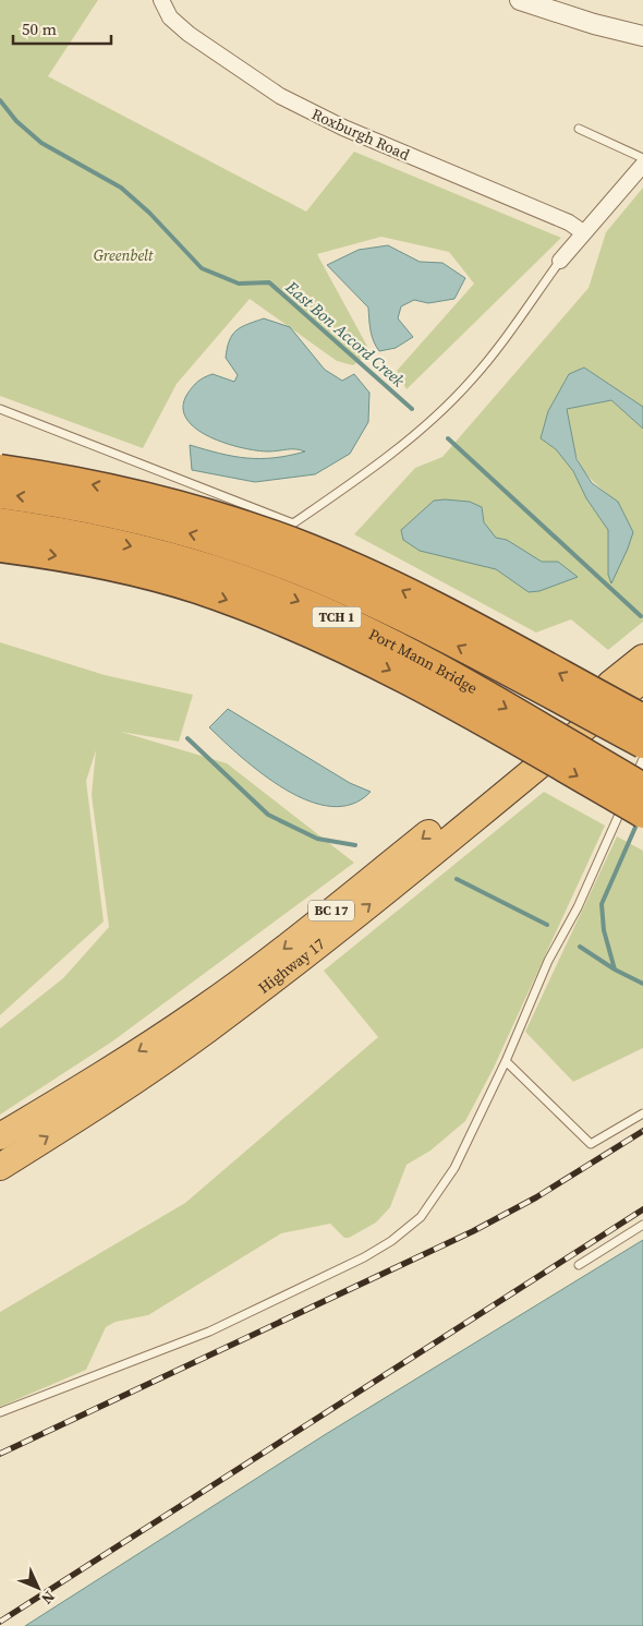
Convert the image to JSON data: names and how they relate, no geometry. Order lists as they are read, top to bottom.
{
  "streets": {
    "highway": [
      "TCH 1",
      "Port Mann Bridge",
      "BC 17",
      "Highway 17"
    ],
    "street": ["Roxburgh Road"]
  },
  "water": ["East Bon Accord Creek"],
  "parks": ["Greenbelt"],
  "scale_bar": "50 m",
  "north": "bottom right"
}
